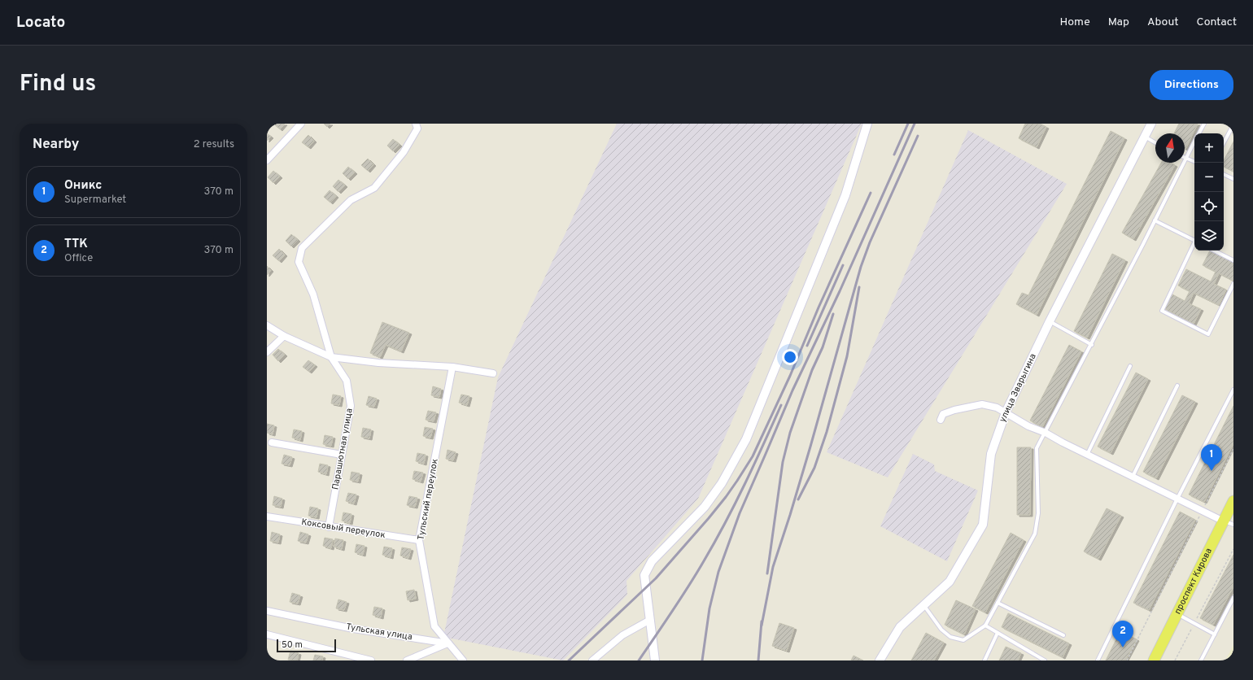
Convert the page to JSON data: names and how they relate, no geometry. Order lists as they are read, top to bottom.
{
  "streets": {
    "main road": ["проспект Кирова"],
    "street": [
      "улица Зварыгина",
      "Парашютная улица",
      "Тульский переулок",
      "Коксовый переулок",
      "Тульская улица"
    ]
  },
  "crossings": [
    ["Парашютная улица", "Коксовый переулок"],
    ["Тульский переулок", "Коксовый переулок"],
    ["Тульский переулок", "Тульская улица"]
  ],
  "scale_bar": "50 m",
  "north": "top",
  "page": {
    "header": "Locato",
    "nav": [
      "Home",
      "Map",
      "About",
      "Contact"
    ],
    "title": "Find us",
    "buttons": "Directions",
    "heading": ["Nearby", "2 results"],
    "map_buttons": ["+", "−"],
    "list": [
      {
        "mark": "1",
        "name": "Оникс",
        "note": "Supermarket",
        "value": "370 m"
      },
      {
        "mark": "2",
        "name": "ТТК",
        "note": "Office",
        "value": "370 m"
      }
    ],
    "pins": ["1", "2"],
    "scale": "50 m"
  }
}
